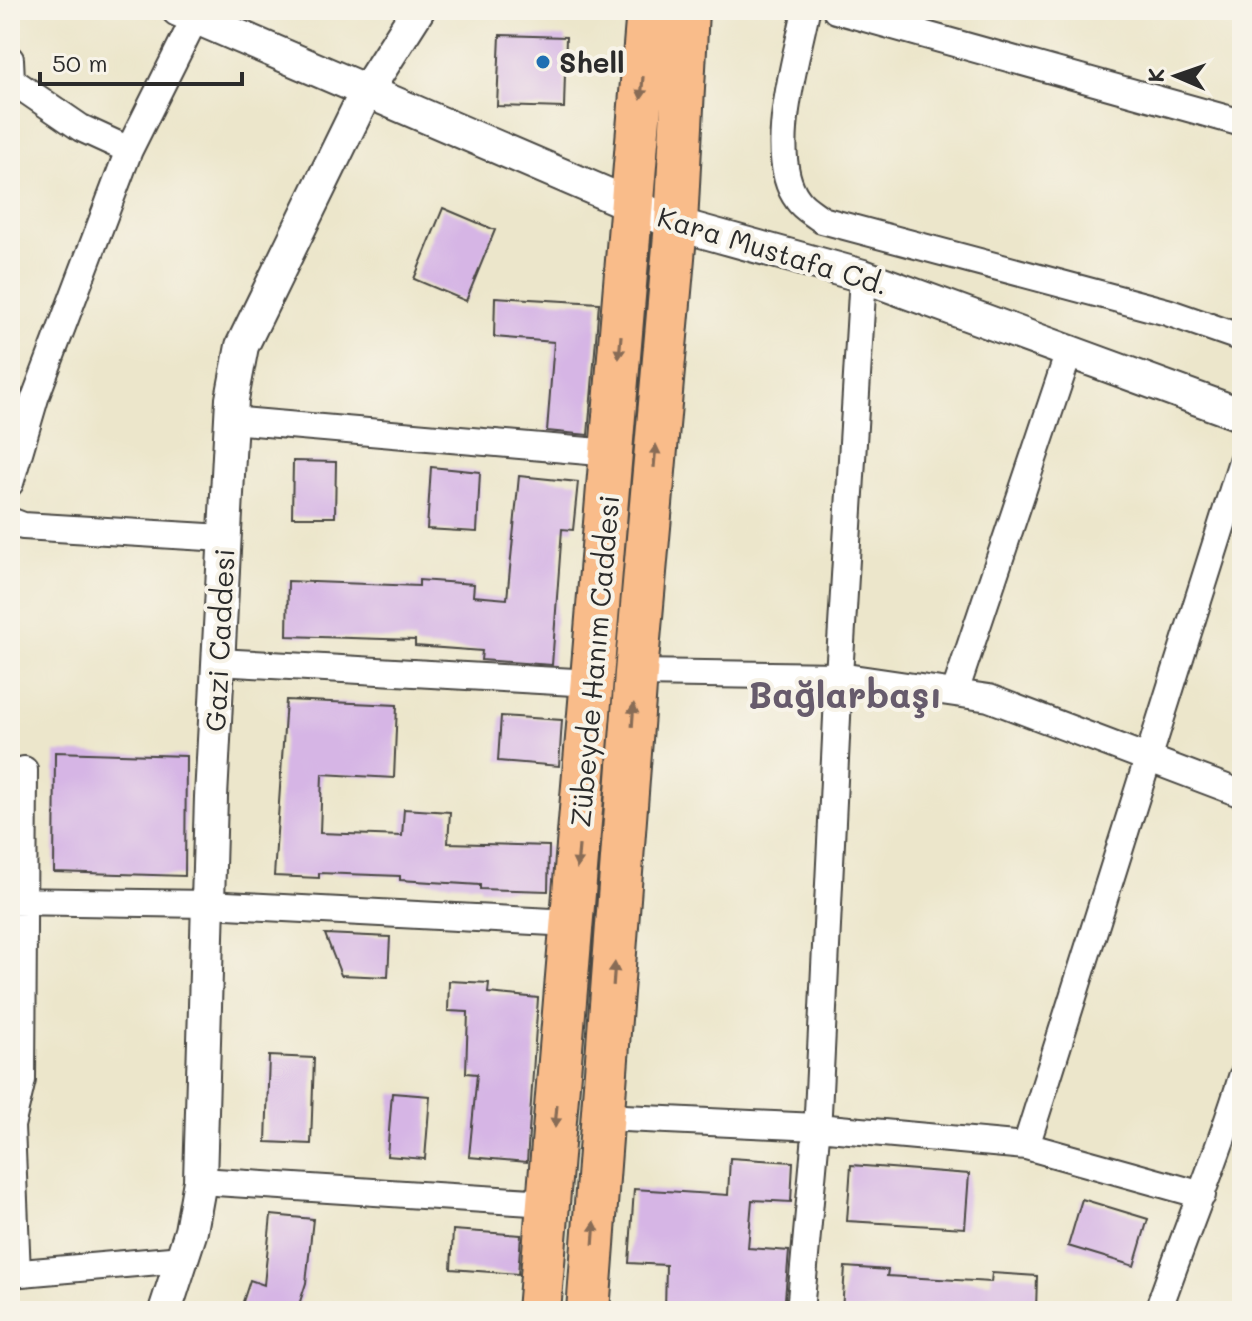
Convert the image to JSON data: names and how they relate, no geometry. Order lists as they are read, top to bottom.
{
  "streets": {
    "main road": ["Zübeyde Hanım Caddesi"],
    "street": ["Kara Mustafa Cd.", "Gazi Caddesi"]
  },
  "crossings": [
    ["Kara Mustafa Cd.", "Gazi Caddesi"],
    ["Kara Mustafa Cd.", "Zübeyde Hanım Caddesi"]
  ],
  "districts": ["Bağlarbaşı"],
  "places": ["Shell"],
  "scale_bar": "50 m",
  "north": "left"
}
